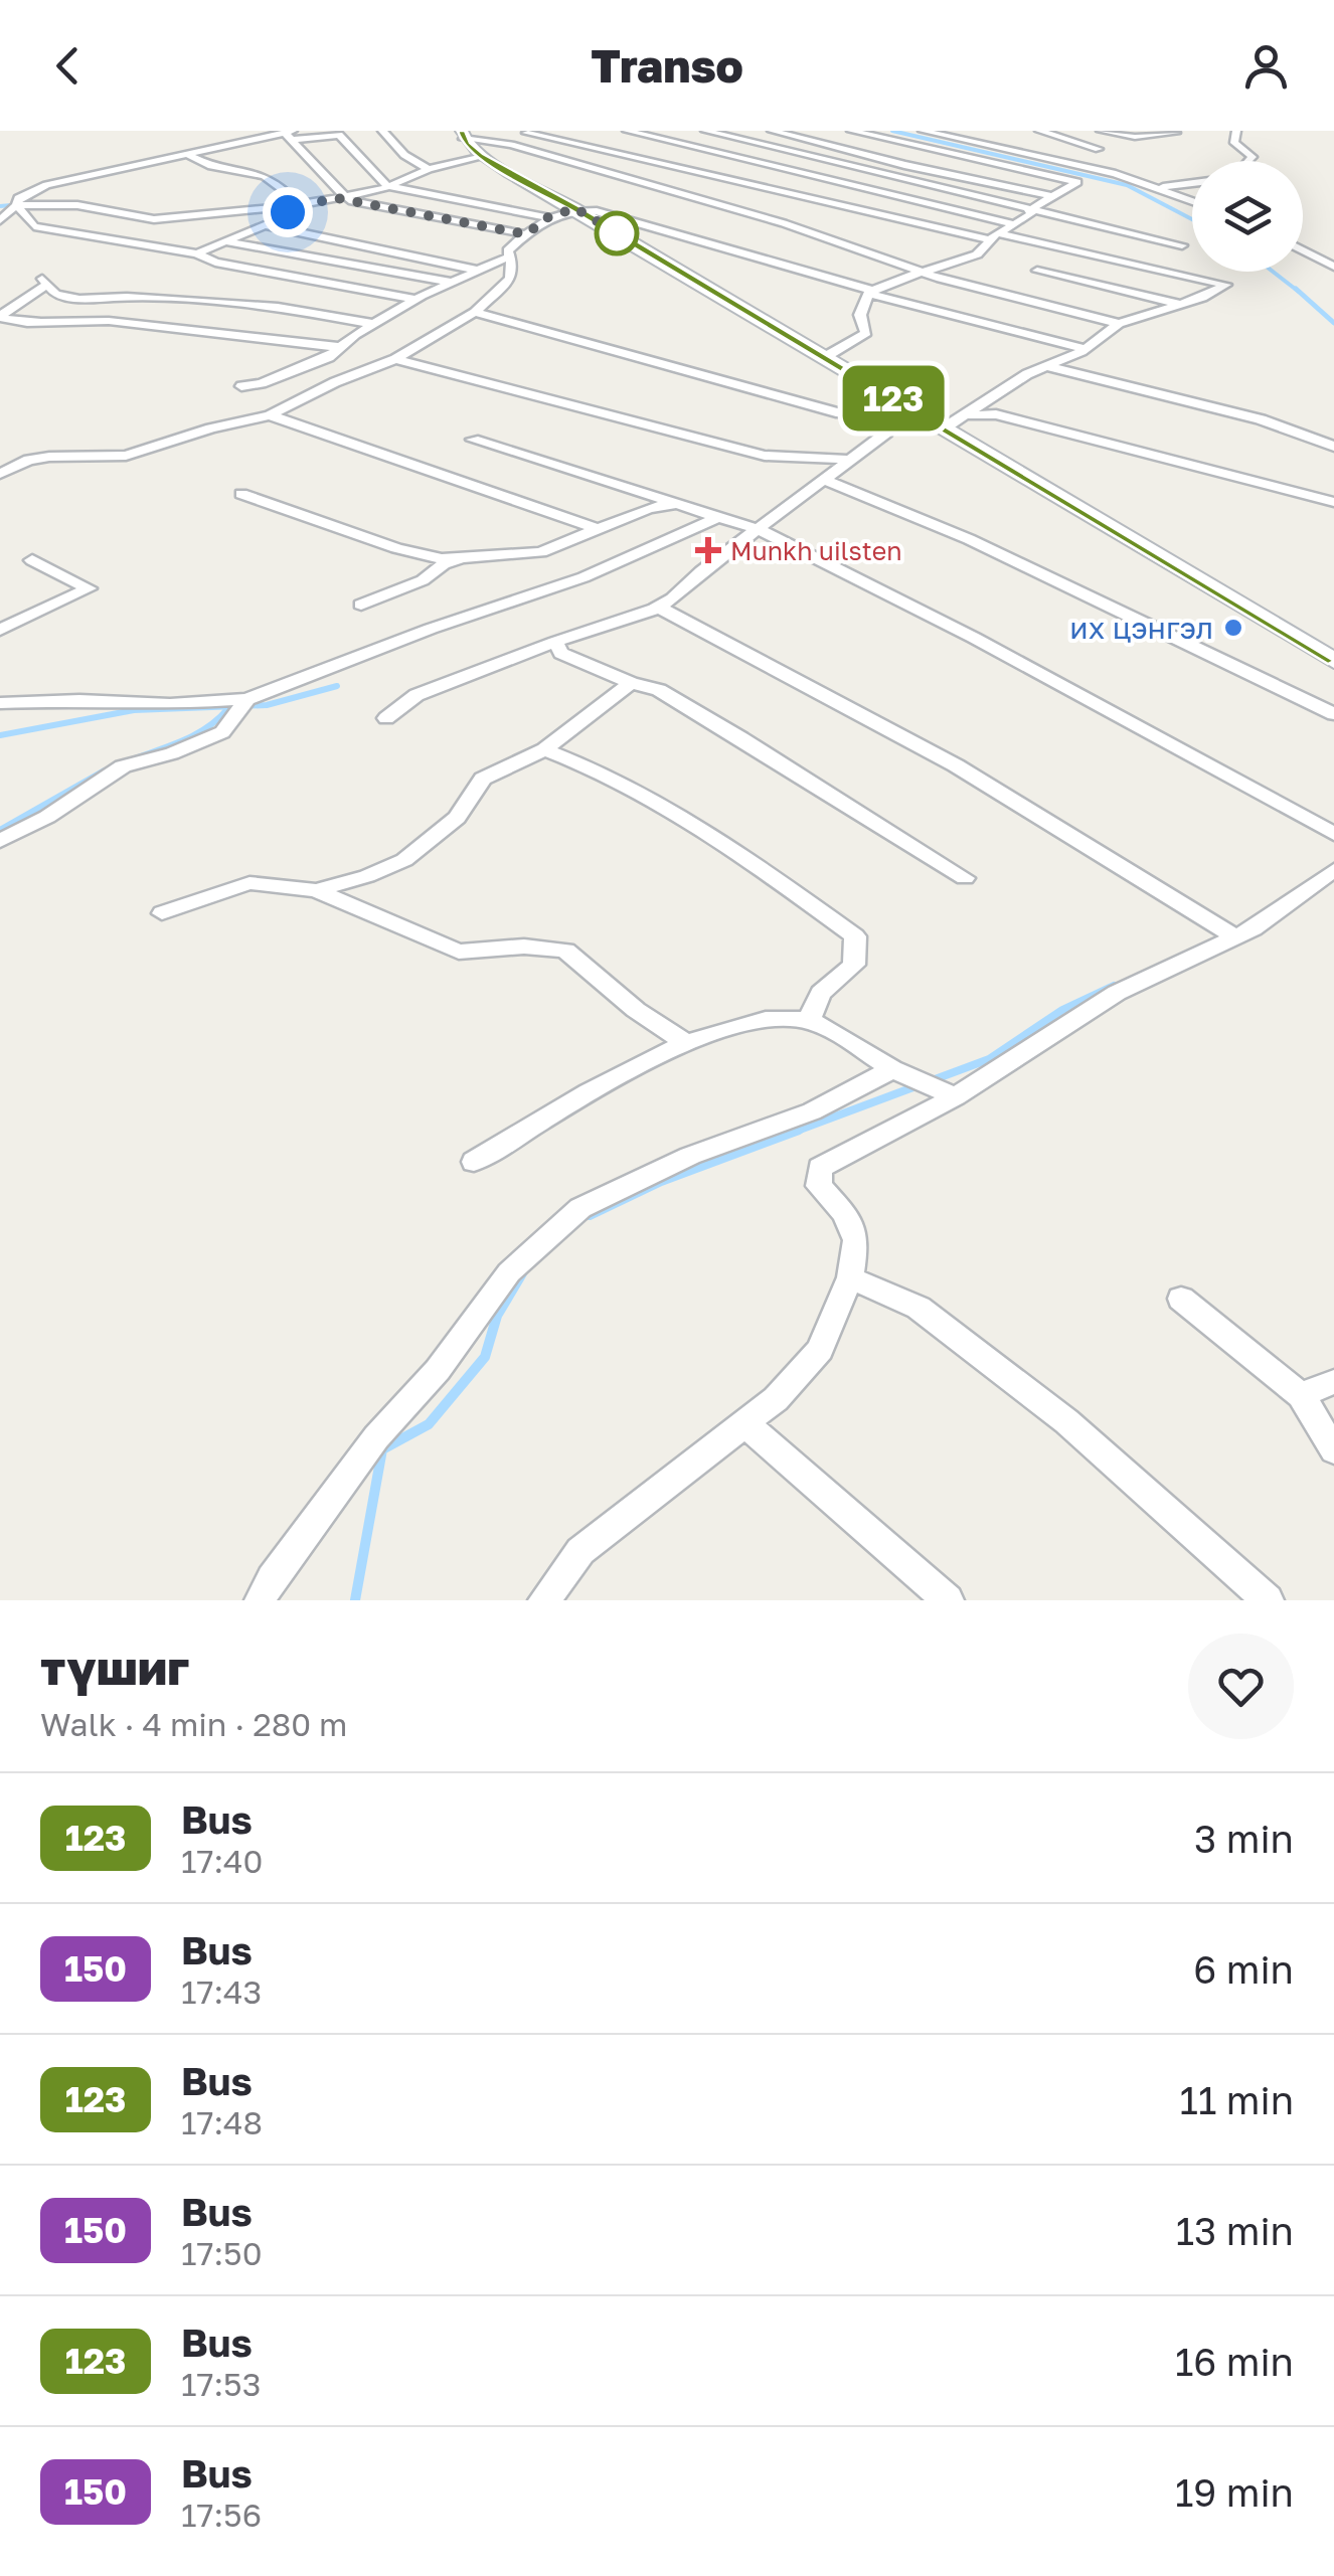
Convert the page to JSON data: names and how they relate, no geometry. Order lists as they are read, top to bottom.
{
  "places": {
    "health": ["Munkh uilsten"],
    "other": ["их цэнгэл"]
  },
  "lines": ["bus line 123"],
  "page": {
    "header": "Transo",
    "on_map": "123",
    "heading": ["түшиг", "Walk · 4 min · 280 m"],
    "list": [
      {
        "mark": "123",
        "name": "Bus",
        "note": "17:40",
        "value": "3 min"
      },
      {
        "mark": "150",
        "name": "Bus",
        "note": "17:43",
        "value": "6 min"
      },
      {
        "mark": "123",
        "name": "Bus",
        "note": "17:48",
        "value": "11 min"
      },
      {
        "mark": "150",
        "name": "Bus",
        "note": "17:50",
        "value": "13 min"
      },
      {
        "mark": "123",
        "name": "Bus",
        "note": "17:53",
        "value": "16 min"
      },
      {
        "mark": "150",
        "name": "Bus",
        "note": "17:56",
        "value": "19 min"
      }
    ]
  }
}
